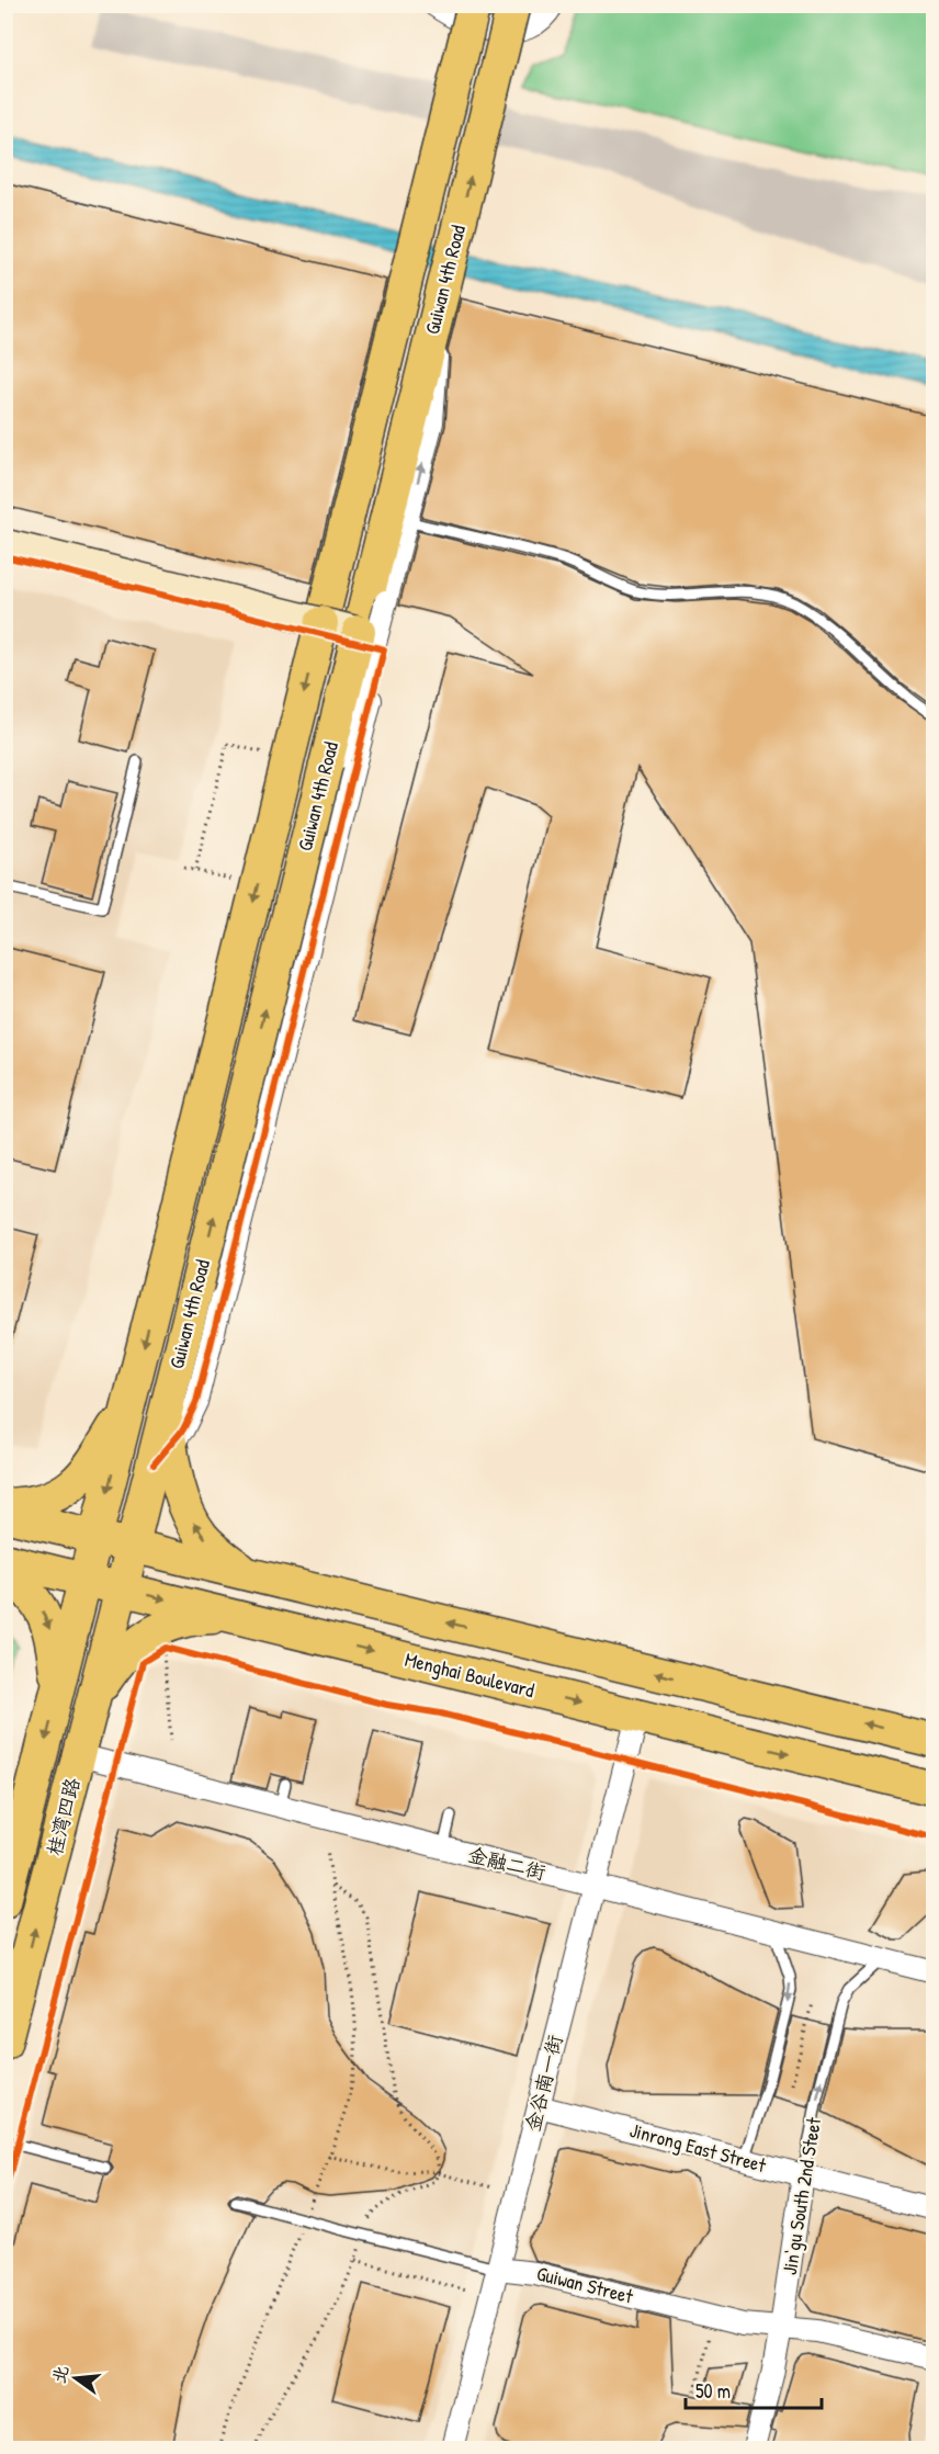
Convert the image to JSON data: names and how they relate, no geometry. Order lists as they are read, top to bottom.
{
  "streets": {
    "main road": ["Guiwan 4th Road", "Menghai Boulevard", "桂湾四路"],
    "street": [
      "金融二街",
      "金谷南一街",
      "Jinrong East Street",
      "Jin‘gu South 2nd Steet",
      "Guiwan Street"
    ]
  },
  "crossings": [
    ["Guiwan 4th Road", "Menghai Boulevard"],
    ["Guiwan 4th Road", "桂湾四路"],
    ["Menghai Boulevard", "桂湾四路"],
    ["Menghai Boulevard", "金谷南一街"],
    ["桂湾四路", "金融二街"],
    ["金融二街", "金谷南一街"],
    ["金融二街", "Jin‘gu South 2nd Steet"],
    ["金谷南一街", "Jinrong East Street"],
    ["金谷南一街", "Guiwan Street"],
    ["Jinrong East Street", "Jin‘gu South 2nd Steet"],
    ["Jin‘gu South 2nd Steet", "Guiwan Street"]
  ],
  "scale_bar": "50 m",
  "north": "left"
}
